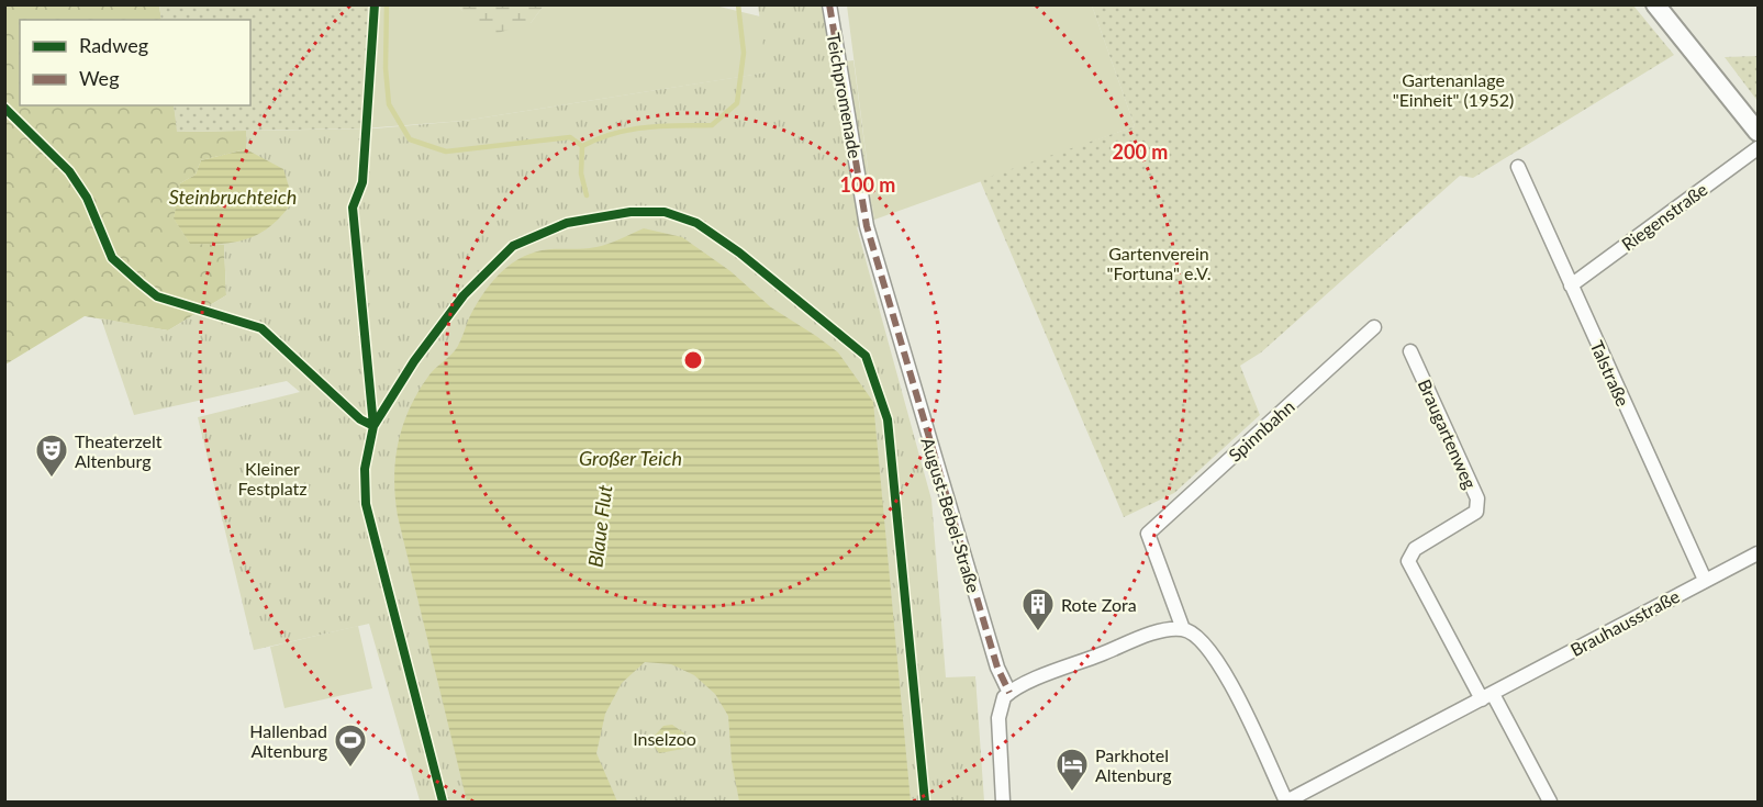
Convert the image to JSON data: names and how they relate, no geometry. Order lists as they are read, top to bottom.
{
  "streets": {
    "street": [
      "Teichpromenade",
      "Riegenstraße",
      "Talstraße",
      "Spinnbahn",
      "Braugartenweg",
      "August-Bebel-Straße",
      "Brauhausstraße"
    ]
  },
  "crossings": [
    ["Teichpromenade", "August-Bebel-Straße"],
    ["Riegenstraße", "Talstraße"],
    ["Talstraße", "Brauhausstraße"],
    ["Braugartenweg", "Brauhausstraße"]
  ],
  "water": ["Steinbruchteich", "Großer Teich", "Blaue Flut"],
  "parks": [
    "Gartenanlage \"Einheit\" (1952)",
    "Gartenverein \"Fortuna\" e.V.",
    "Kleiner Festplatz",
    "Inselzoo"
  ],
  "places": {
    "theatre": ["Theaterzelt Altenburg"],
    "building": ["Rote Zora"],
    "sports": ["Hallenbad Altenburg"],
    "hotel": ["Parkhotel Altenburg"]
  },
  "legend": ["Radweg", "Weg"],
  "rings": ["200 m", "100 m"]
}
